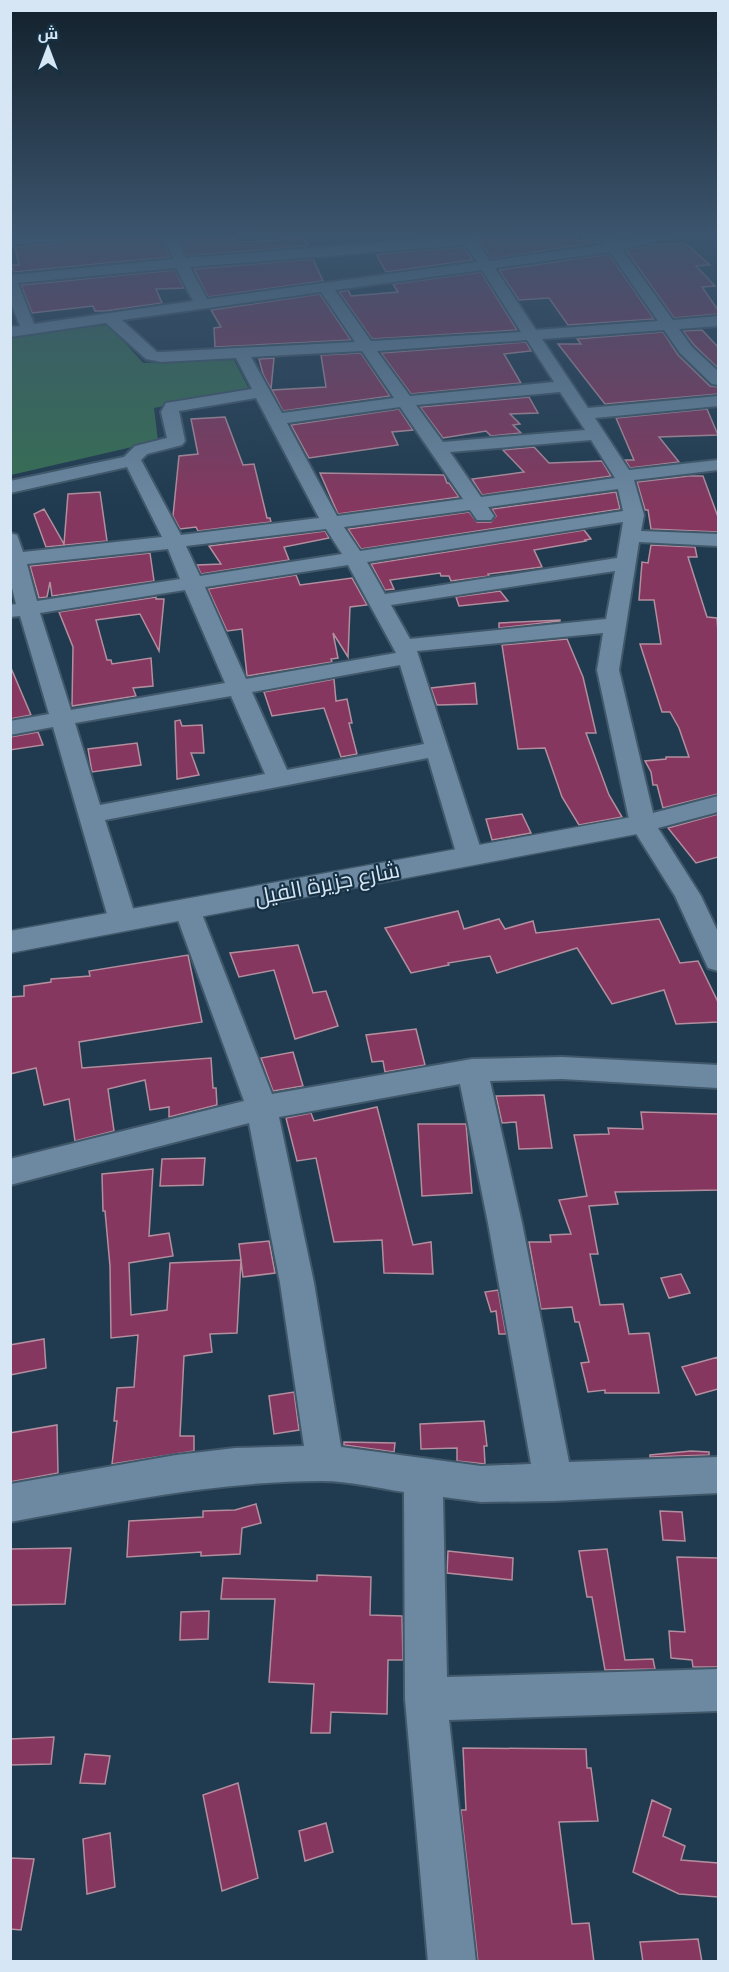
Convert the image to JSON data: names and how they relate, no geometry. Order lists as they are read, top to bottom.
{
  "streets": {
    "street": ["شارع جزيرة الفيل"]
  },
  "north": "top"
}
